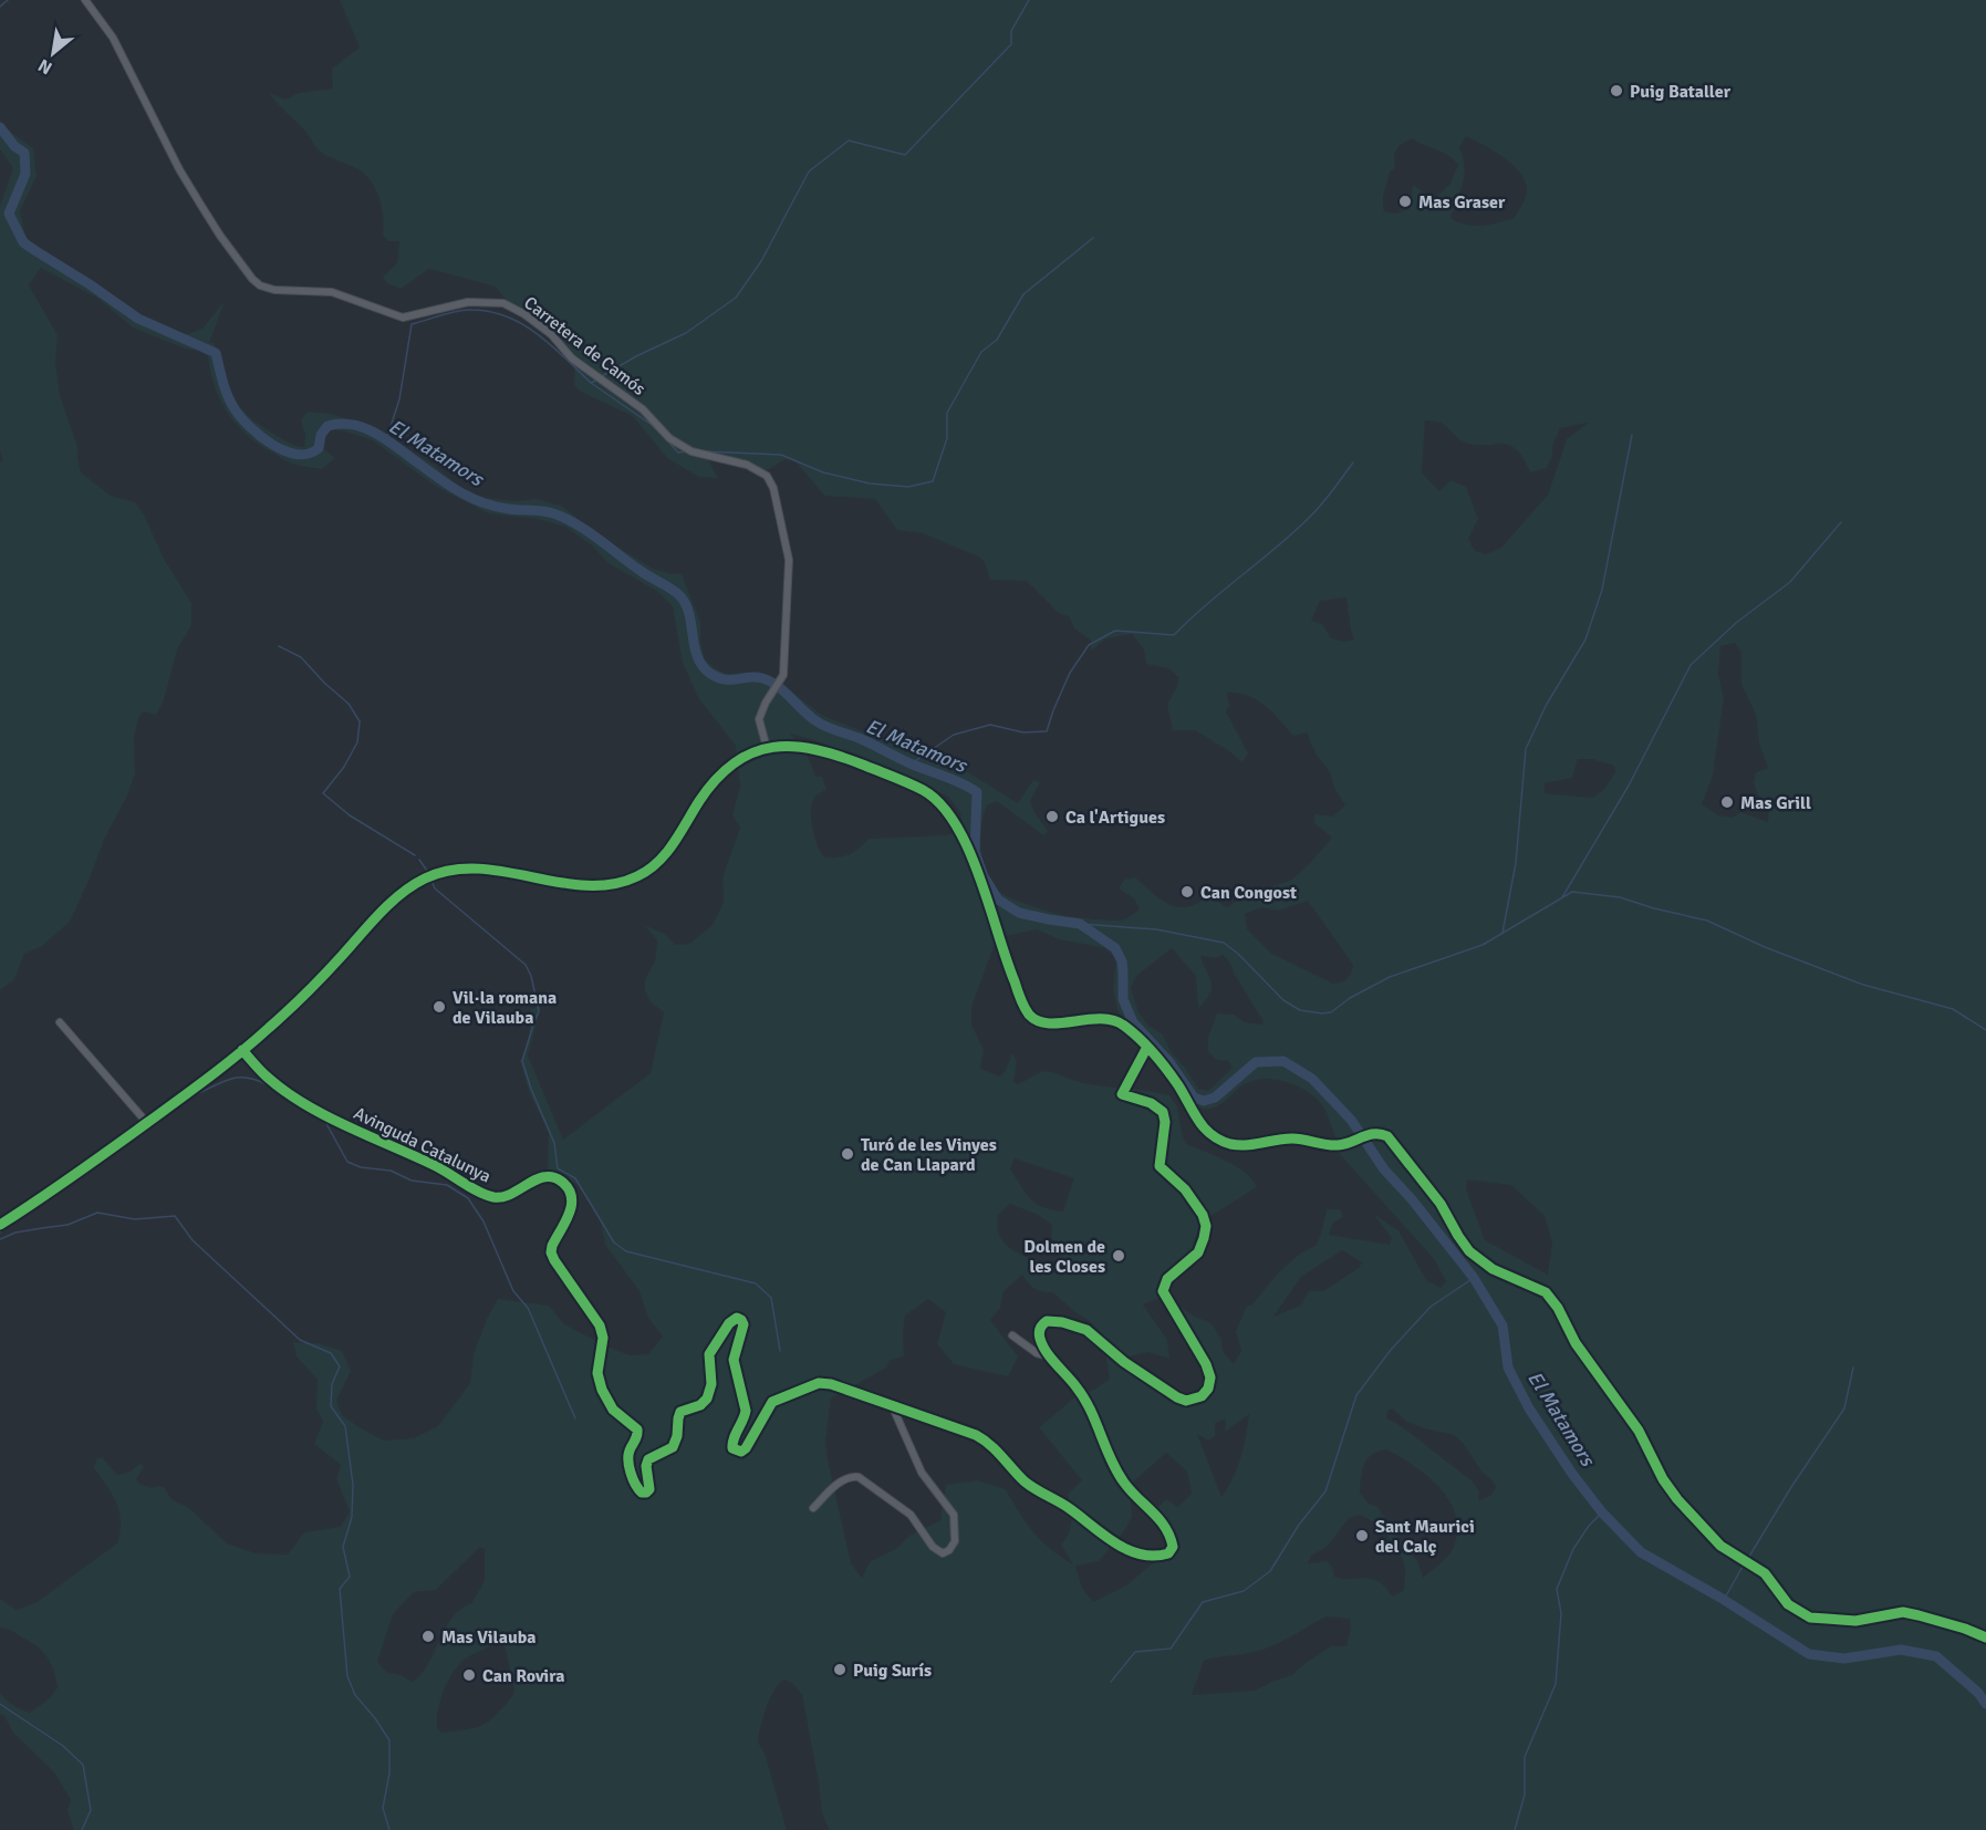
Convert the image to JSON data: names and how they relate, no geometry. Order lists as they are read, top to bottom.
{
  "streets": {
    "street": ["Carretera de Camós", "Avinguda Catalunya"]
  },
  "water": ["El Matamors"],
  "places": [
    "Puig Bataller",
    "Mas Graser",
    "Mas Grill",
    "Ca l'Artigues",
    "Can Congost",
    "Vil·la romana de Vilauba",
    "Turó de les Vinyes de Can Llapard",
    "Dolmen de les Closes",
    "Sant Maurici del Calç",
    "Mas Vilauba",
    "Puig Surís",
    "Can Rovira"
  ],
  "north": "bottom left"
}
